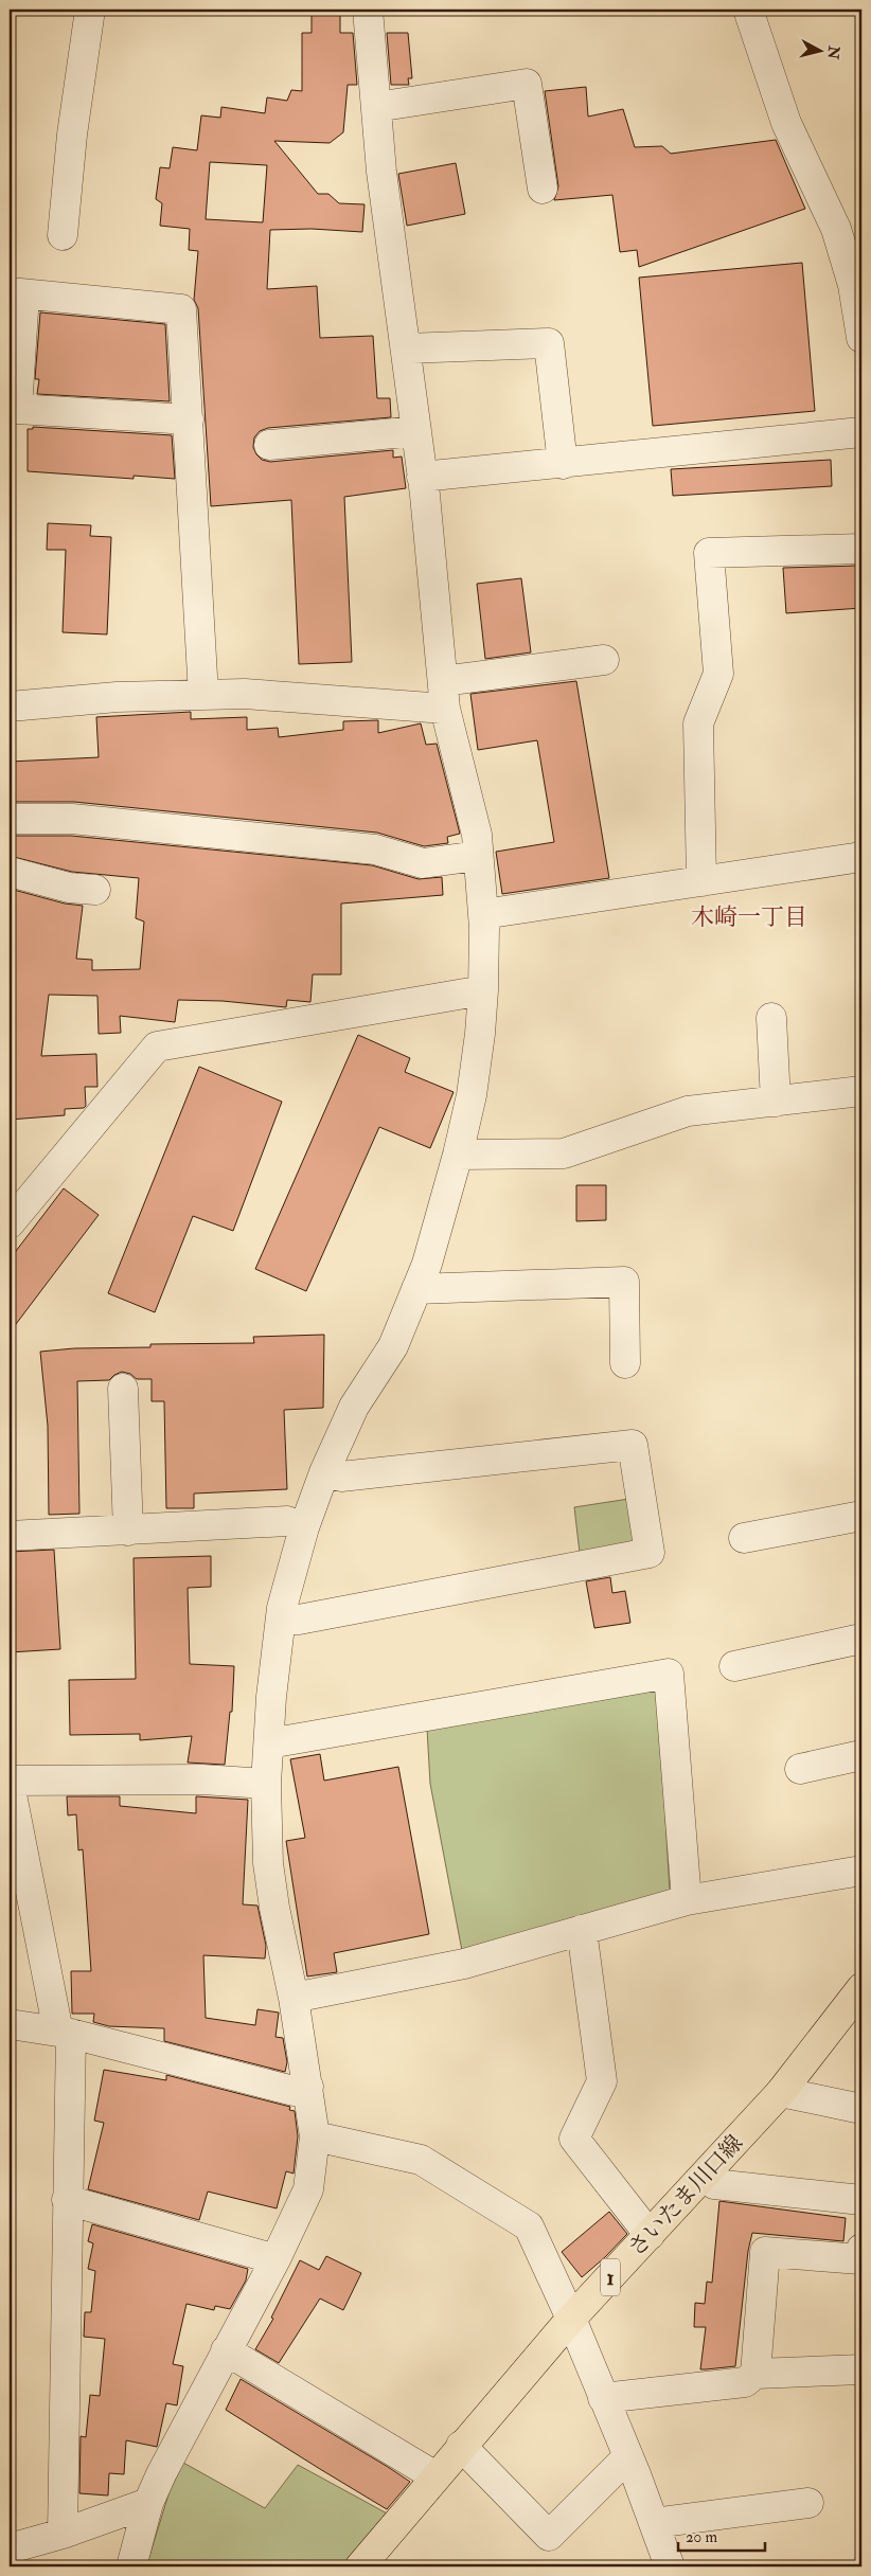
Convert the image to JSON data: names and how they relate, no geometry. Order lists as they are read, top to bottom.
{
  "streets": {
    "main road": ["さいたま川口線", "1"]
  },
  "districts": ["木崎一丁目"],
  "scale_bar": "20 m",
  "north": "right"
}
